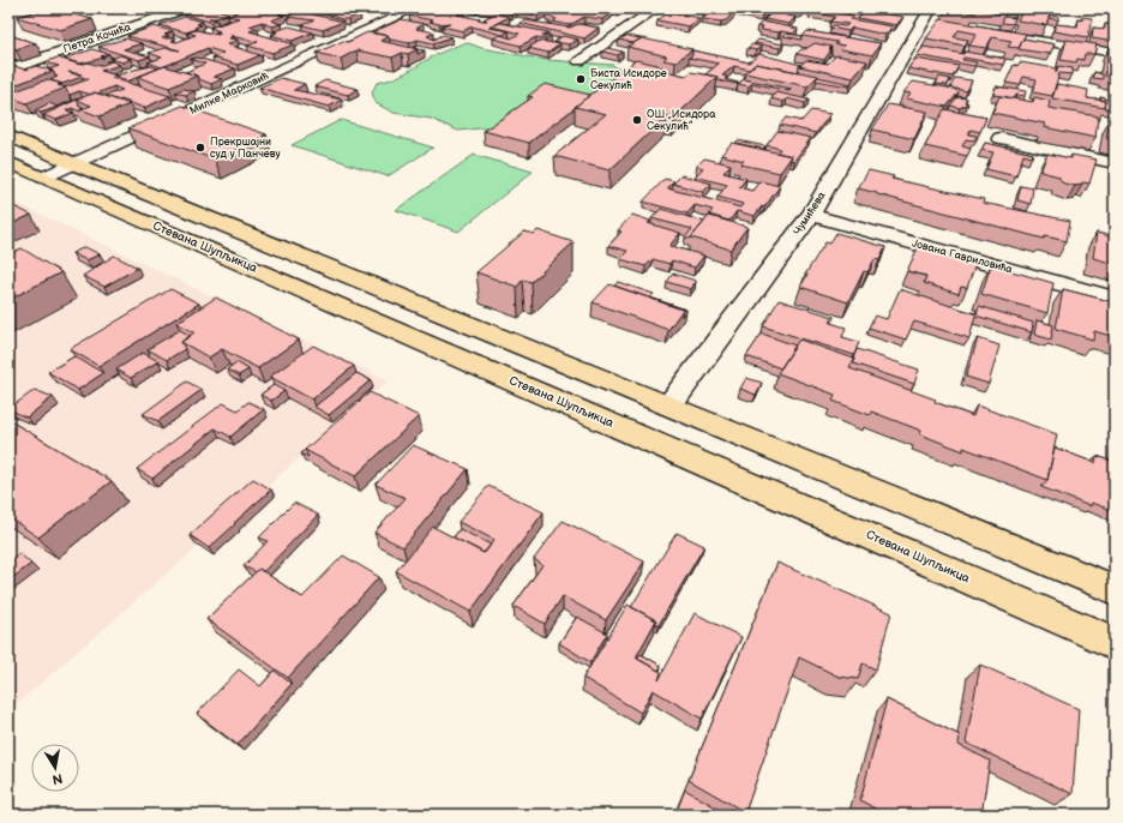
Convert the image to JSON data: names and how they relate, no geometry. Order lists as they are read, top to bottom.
{
  "streets": {
    "main road": ["Стевана Шупљикца"],
    "street": [
      "Петра Кочића",
      "Милке Марковић",
      "Чумићева",
      "Јована Гавриловића"
    ]
  },
  "crossings": [
    ["Милке Марковић", "Стевана Шупљикца"],
    ["Чумићева", "Јована Гавриловића"]
  ],
  "places": ["Биста Исидоре Секулић", "ОШ „Исидора Секулић”", "Прекршајни суд у Панчеву"],
  "north": "bottom"
}
